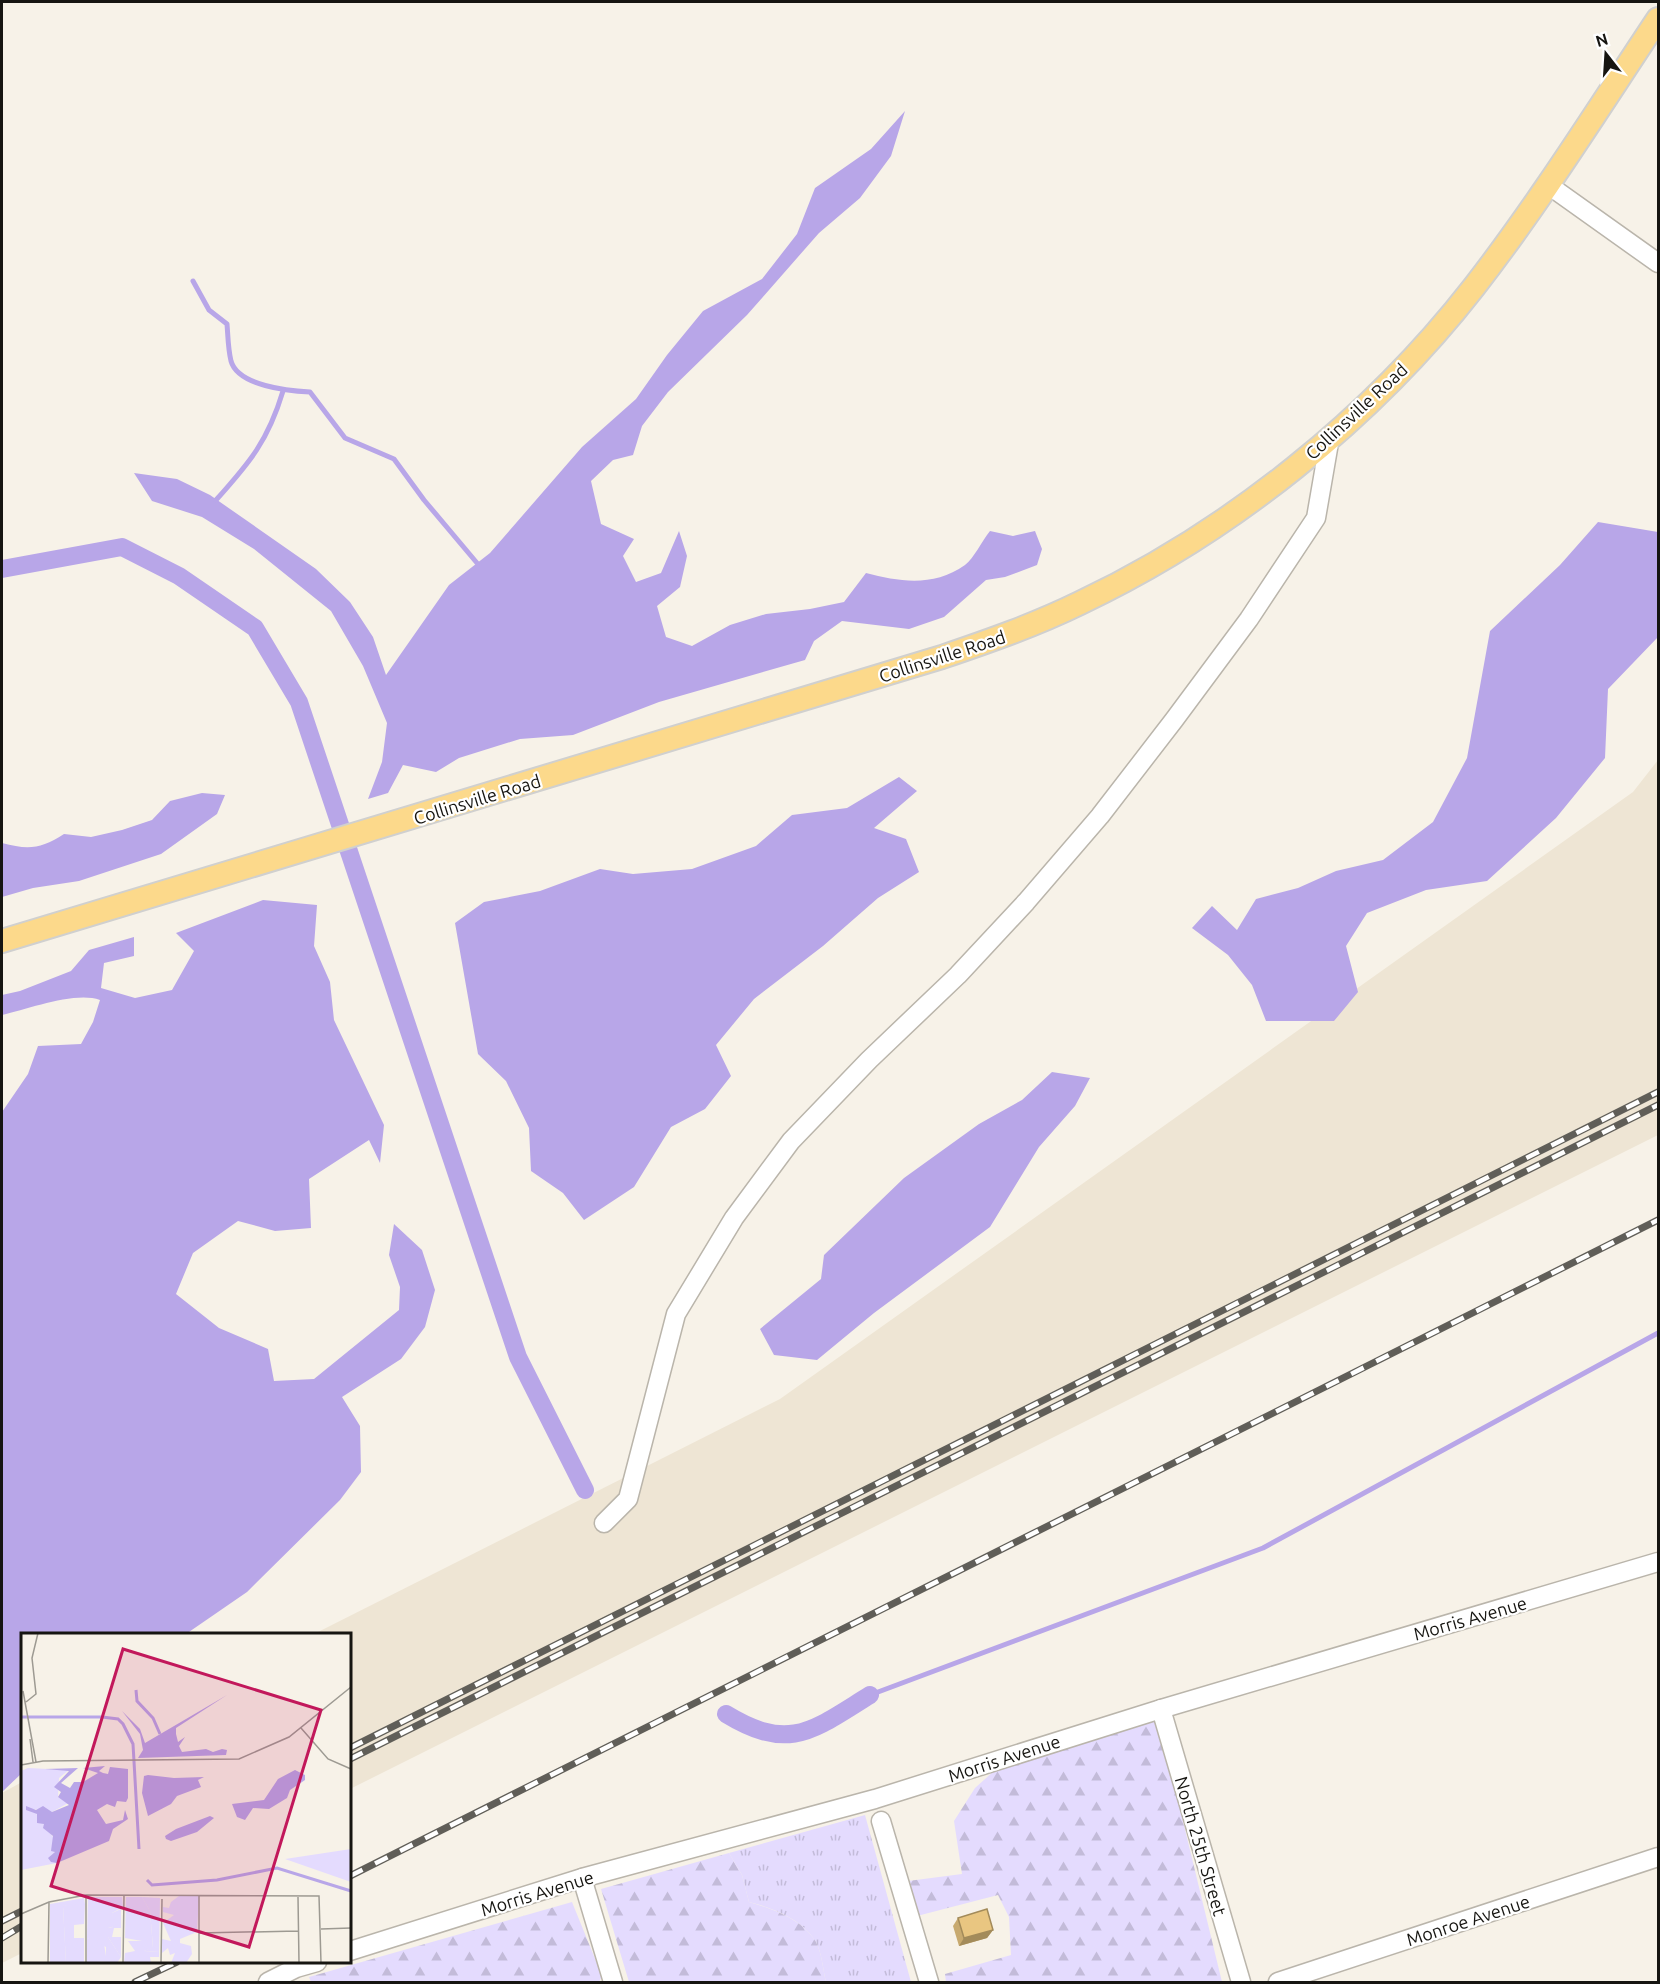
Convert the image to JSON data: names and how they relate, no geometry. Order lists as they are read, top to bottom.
{
  "streets": {
    "main road": ["Collinsville Road"],
    "street": ["Morris Avenue", "North 25th Street", "Monroe Avenue"]
  },
  "crossings": [
    ["Morris Avenue", "North 25th Street"]
  ],
  "north": "top"
}
